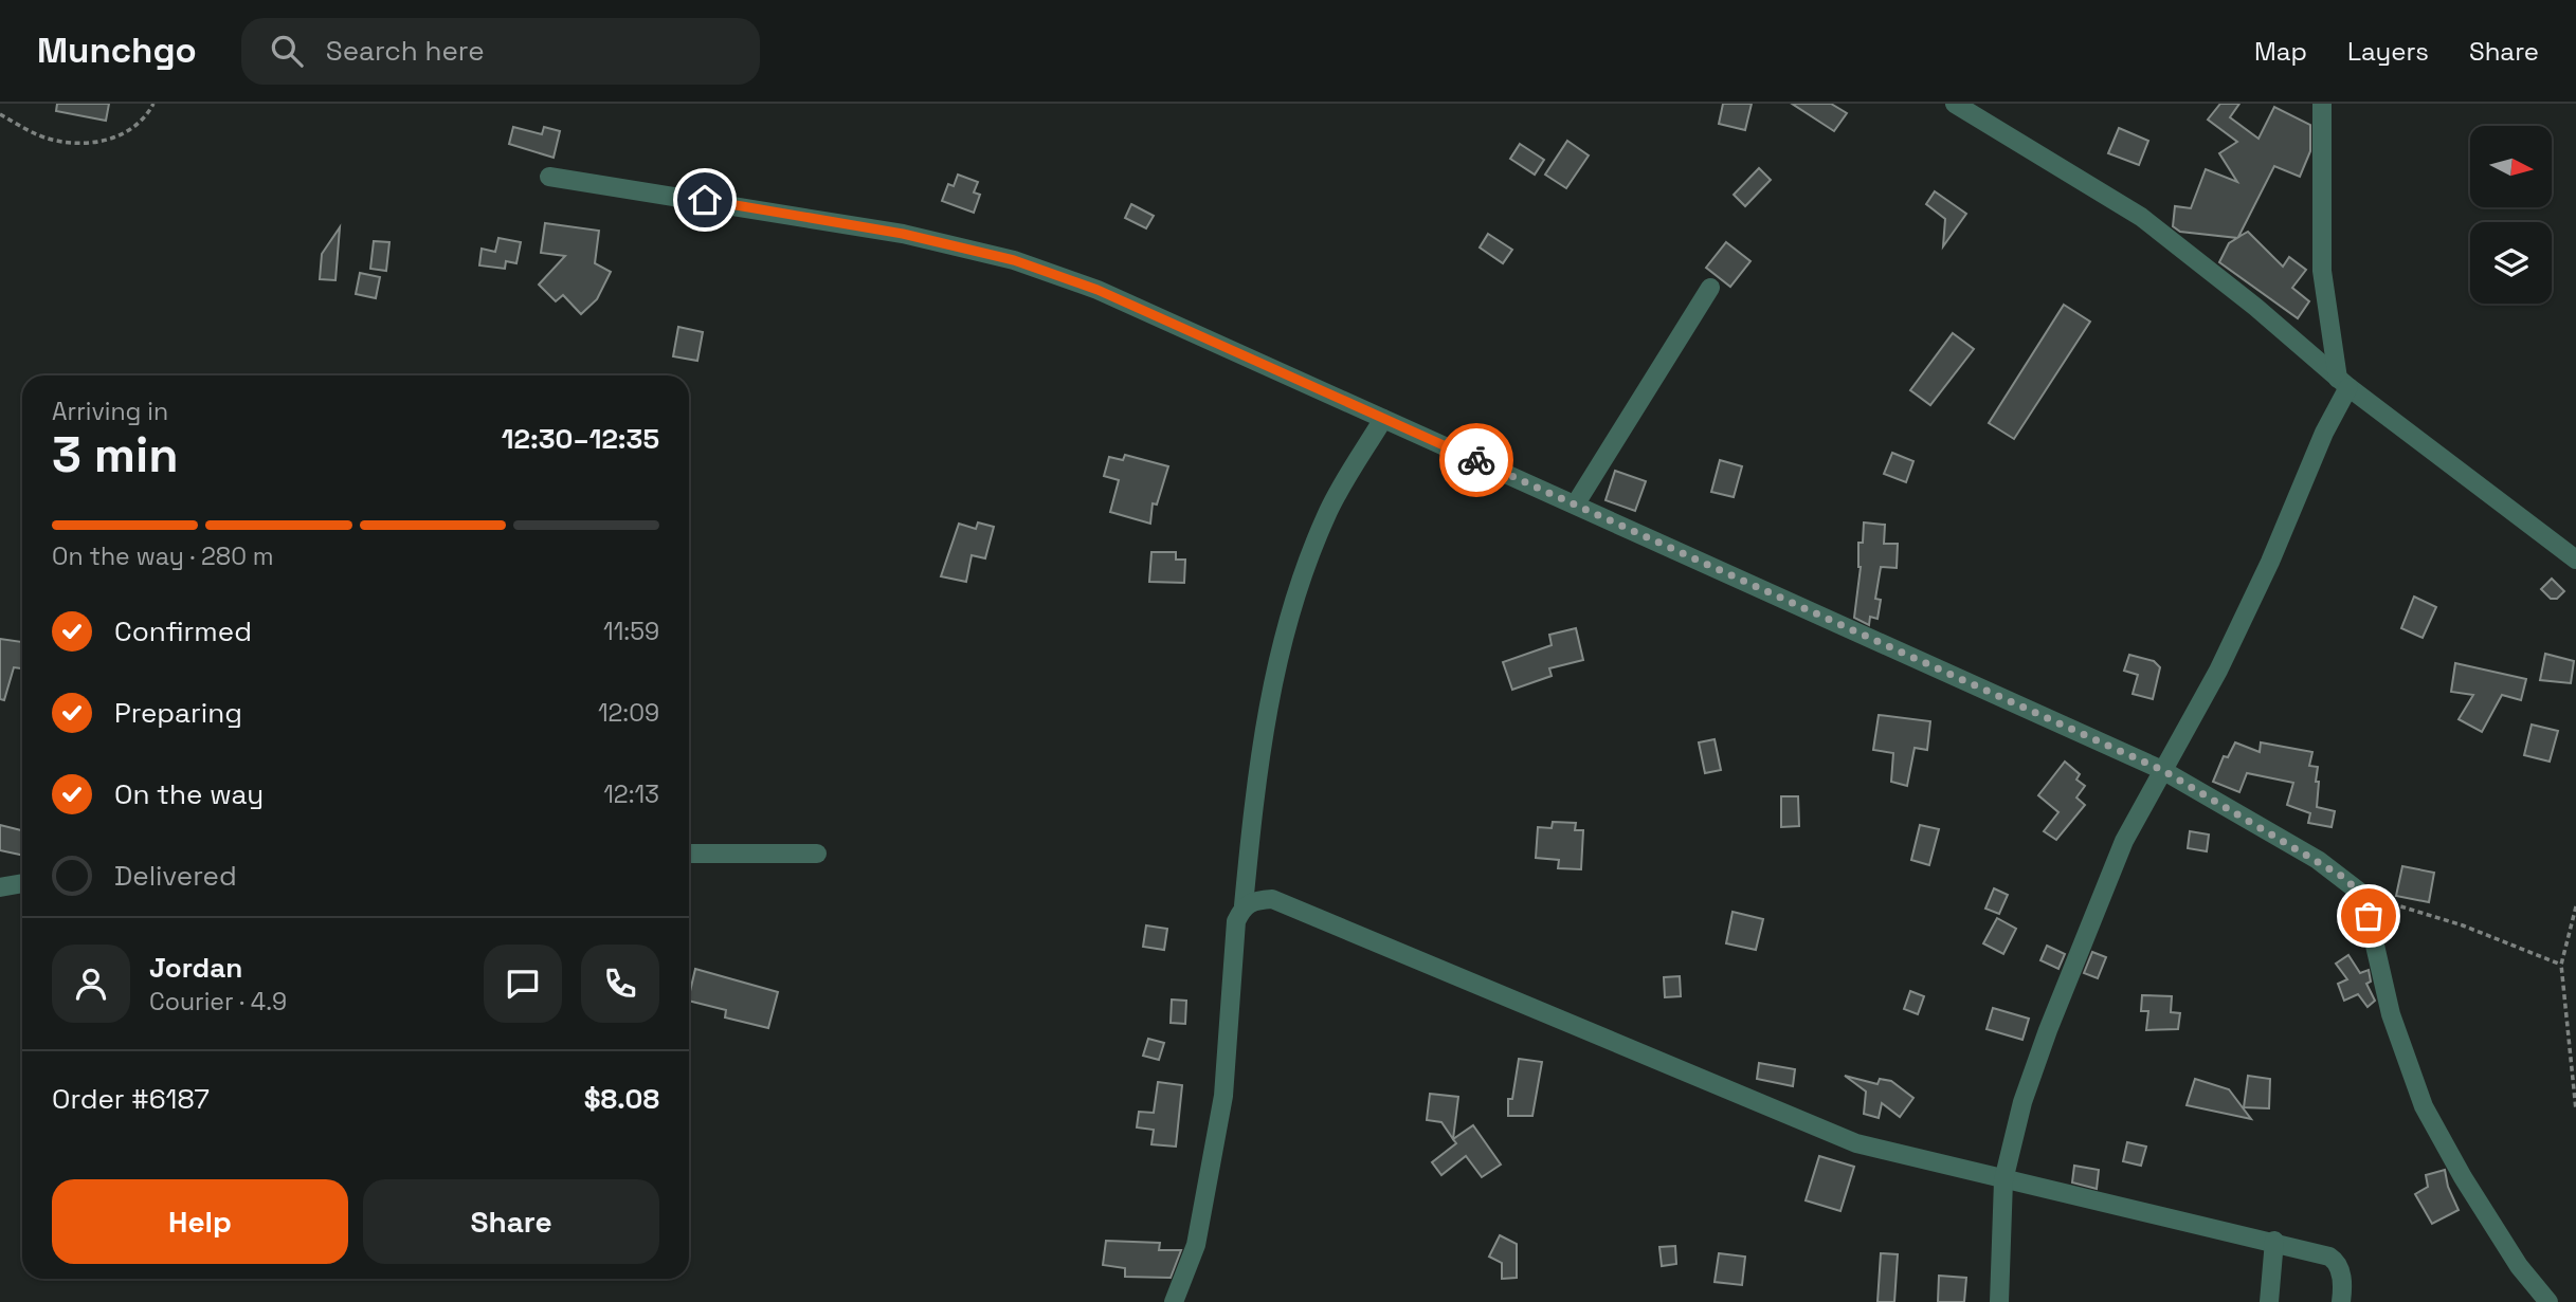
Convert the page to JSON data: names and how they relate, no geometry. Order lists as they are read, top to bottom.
{
  "north": "right",
  "page": {
    "header": "Munchgo",
    "search": "Search here",
    "nav": ["Map", "Layers", "Share"],
    "heading": ["3 min", "Arriving in", "12:30–12:35"],
    "panel": [
      "Jordan",
      "Courier · 4.9",
      "Order #6187",
      "$8.08"
    ],
    "bar": "On the way · 280 m",
    "list": [
      ["Confirmed", "11:59"],
      ["Preparing", "12:09"],
      ["On the way", "12:13"],
      "Delivered"
    ],
    "buttons": ["Help", "Share"]
  }
}
